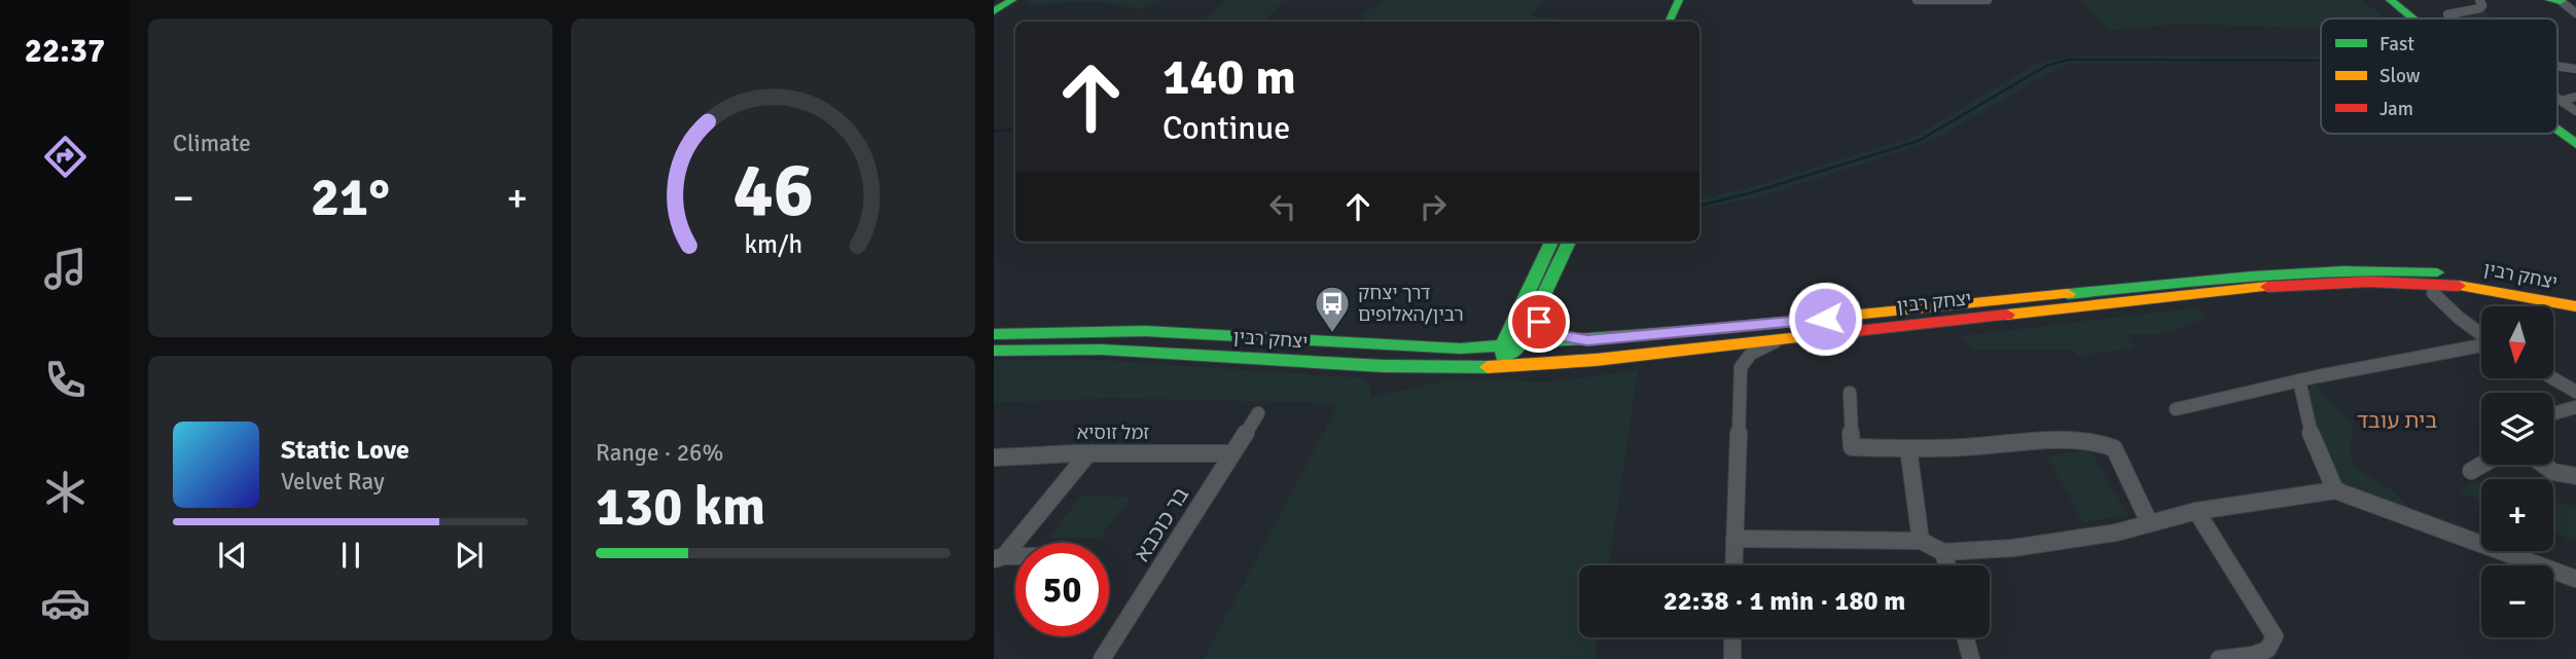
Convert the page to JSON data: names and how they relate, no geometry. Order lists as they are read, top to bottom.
{
  "streets": {
    "main road": ["יצחק רבין"],
    "street": ["זמל זוסיא", "בר כוכבא"]
  },
  "crossings": [
    ["זמל זוסיא", "בר כוכבא"]
  ],
  "districts": ["בית עובד"],
  "places": {
    "bus stop": ["דרך יצחק רבין/האלופים"]
  },
  "legend": ["Fast", "Slow", "Jam"],
  "north": "bottom",
  "page": {
    "tabs": "22:37",
    "tile": [
      "Climate",
      ["Range · 26%", "130 km"]
    ],
    "turn": ["140 m", "Continue"],
    "heat": ["−", "21°", "+"],
    "map_buttons": ["+", "−"],
    "song": ["Static Love", "Velvet Ray"],
    "limit": "50",
    "trip": "22:38 · 1 min · 180 m",
    "gauge": ["46", "km/h"]
  }
}
